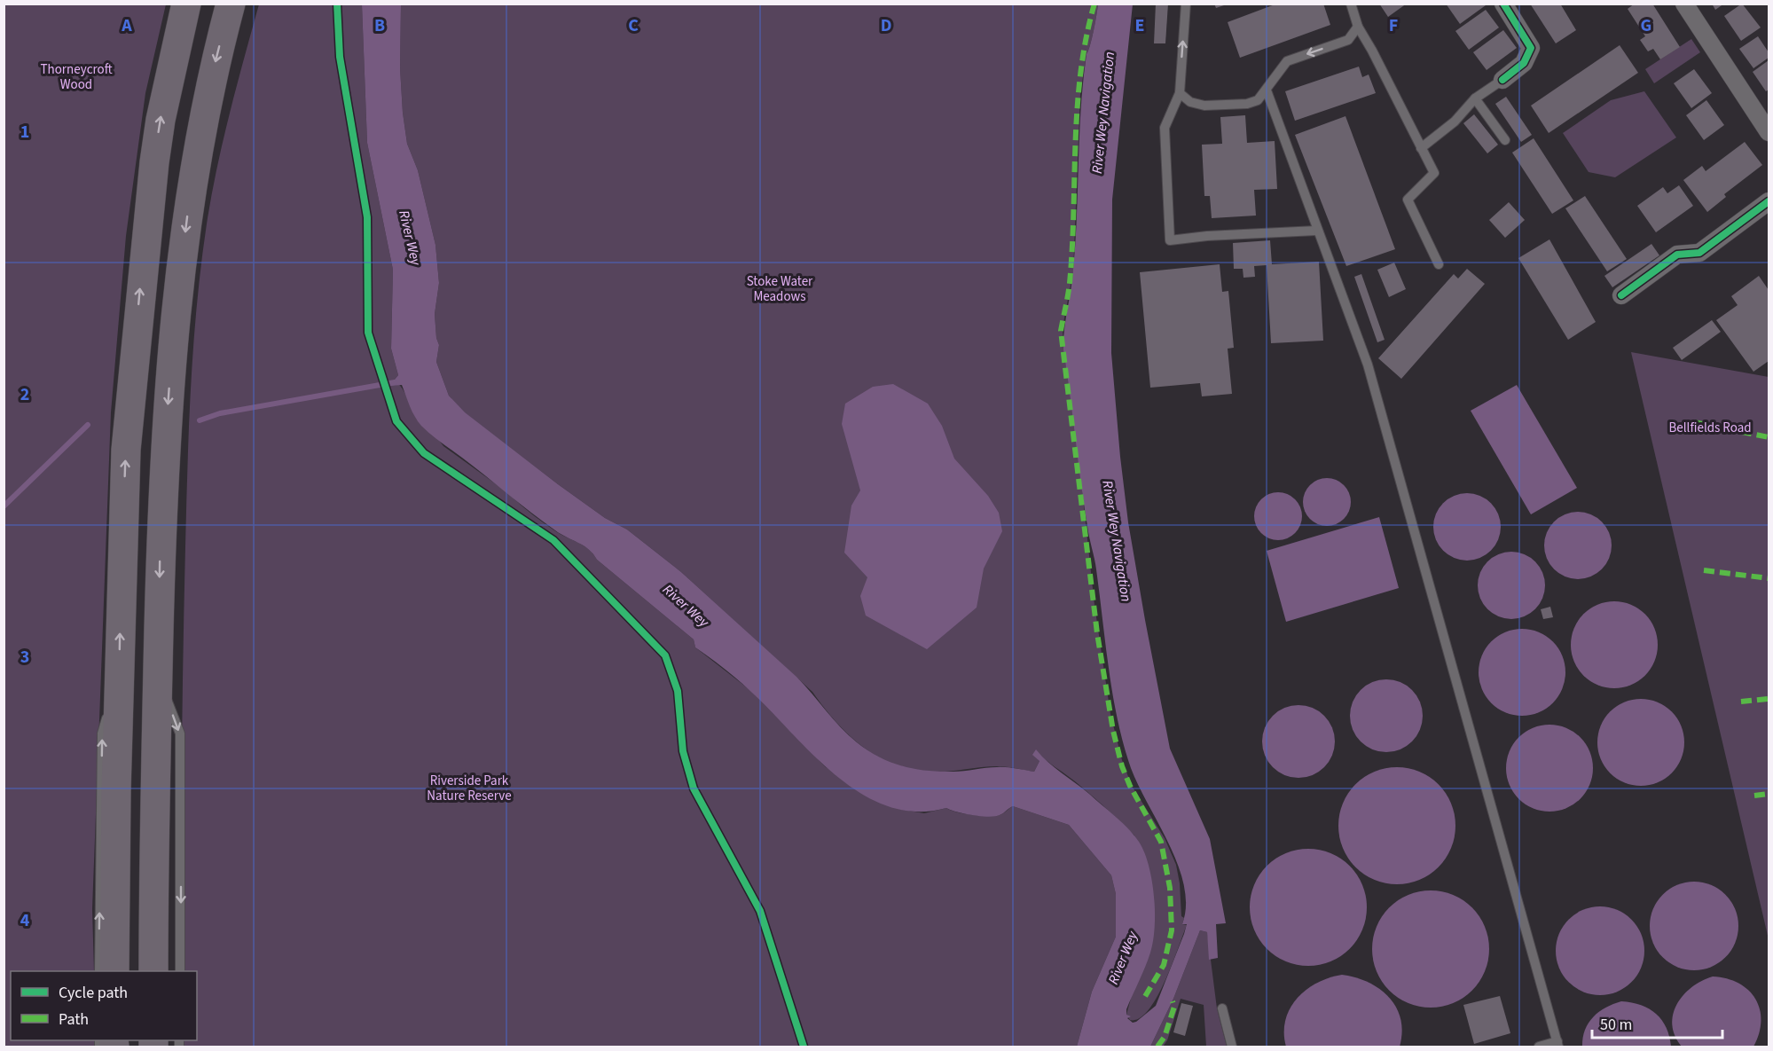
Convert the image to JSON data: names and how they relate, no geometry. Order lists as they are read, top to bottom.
{
  "water": ["River Wey Navigation", "River Wey"],
  "parks": [
    "Thorneycroft Wood",
    "Stoke Water Meadows",
    "Bellfields Road",
    "Riverside Park Nature Reserve"
  ],
  "legend": ["Cycle path", "Path"],
  "scale_bar": "50 m",
  "grid": {
    "columns": [
      "A",
      "B",
      "C",
      "D",
      "E",
      "F",
      "G"
    ],
    "rows": [
      "1",
      "2",
      "3",
      "4"
    ]
  }
}
